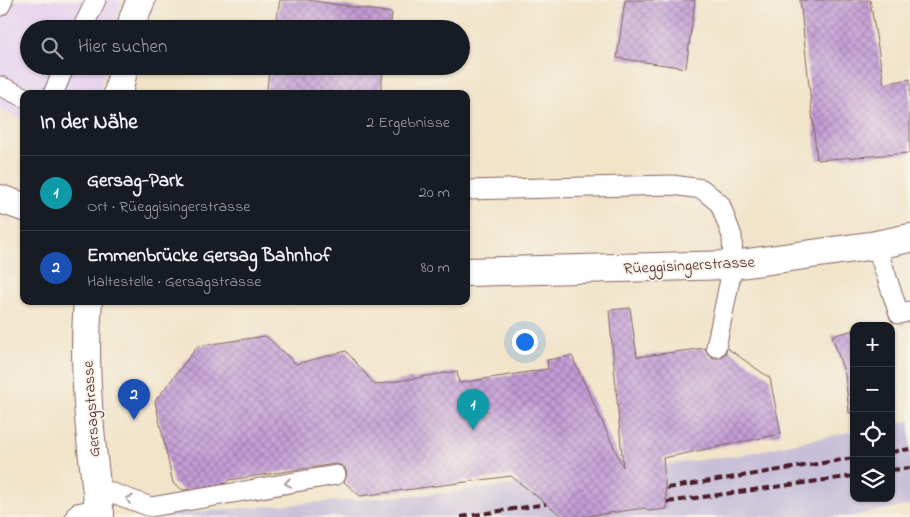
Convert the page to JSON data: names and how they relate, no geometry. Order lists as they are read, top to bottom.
{
  "streets": {
    "street": ["Rüeggisingerstrasse", "Gersagstrasse"]
  },
  "page": {
    "search": "Hier suchen",
    "heading": ["In der Nähe", "2 Ergebnisse"],
    "list": [
      {
        "mark": "1",
        "name": "Gersag-Park",
        "note": "Ort · Rüeggisingerstrasse",
        "value": "20 m"
      },
      {
        "mark": "2",
        "name": "Emmenbrücke Gersag Bahnhof",
        "note": "Haltestelle · Gersagstrasse",
        "value": "80 m"
      }
    ],
    "map_buttons": ["+", "−"],
    "pins": ["2", "1"]
  }
}
